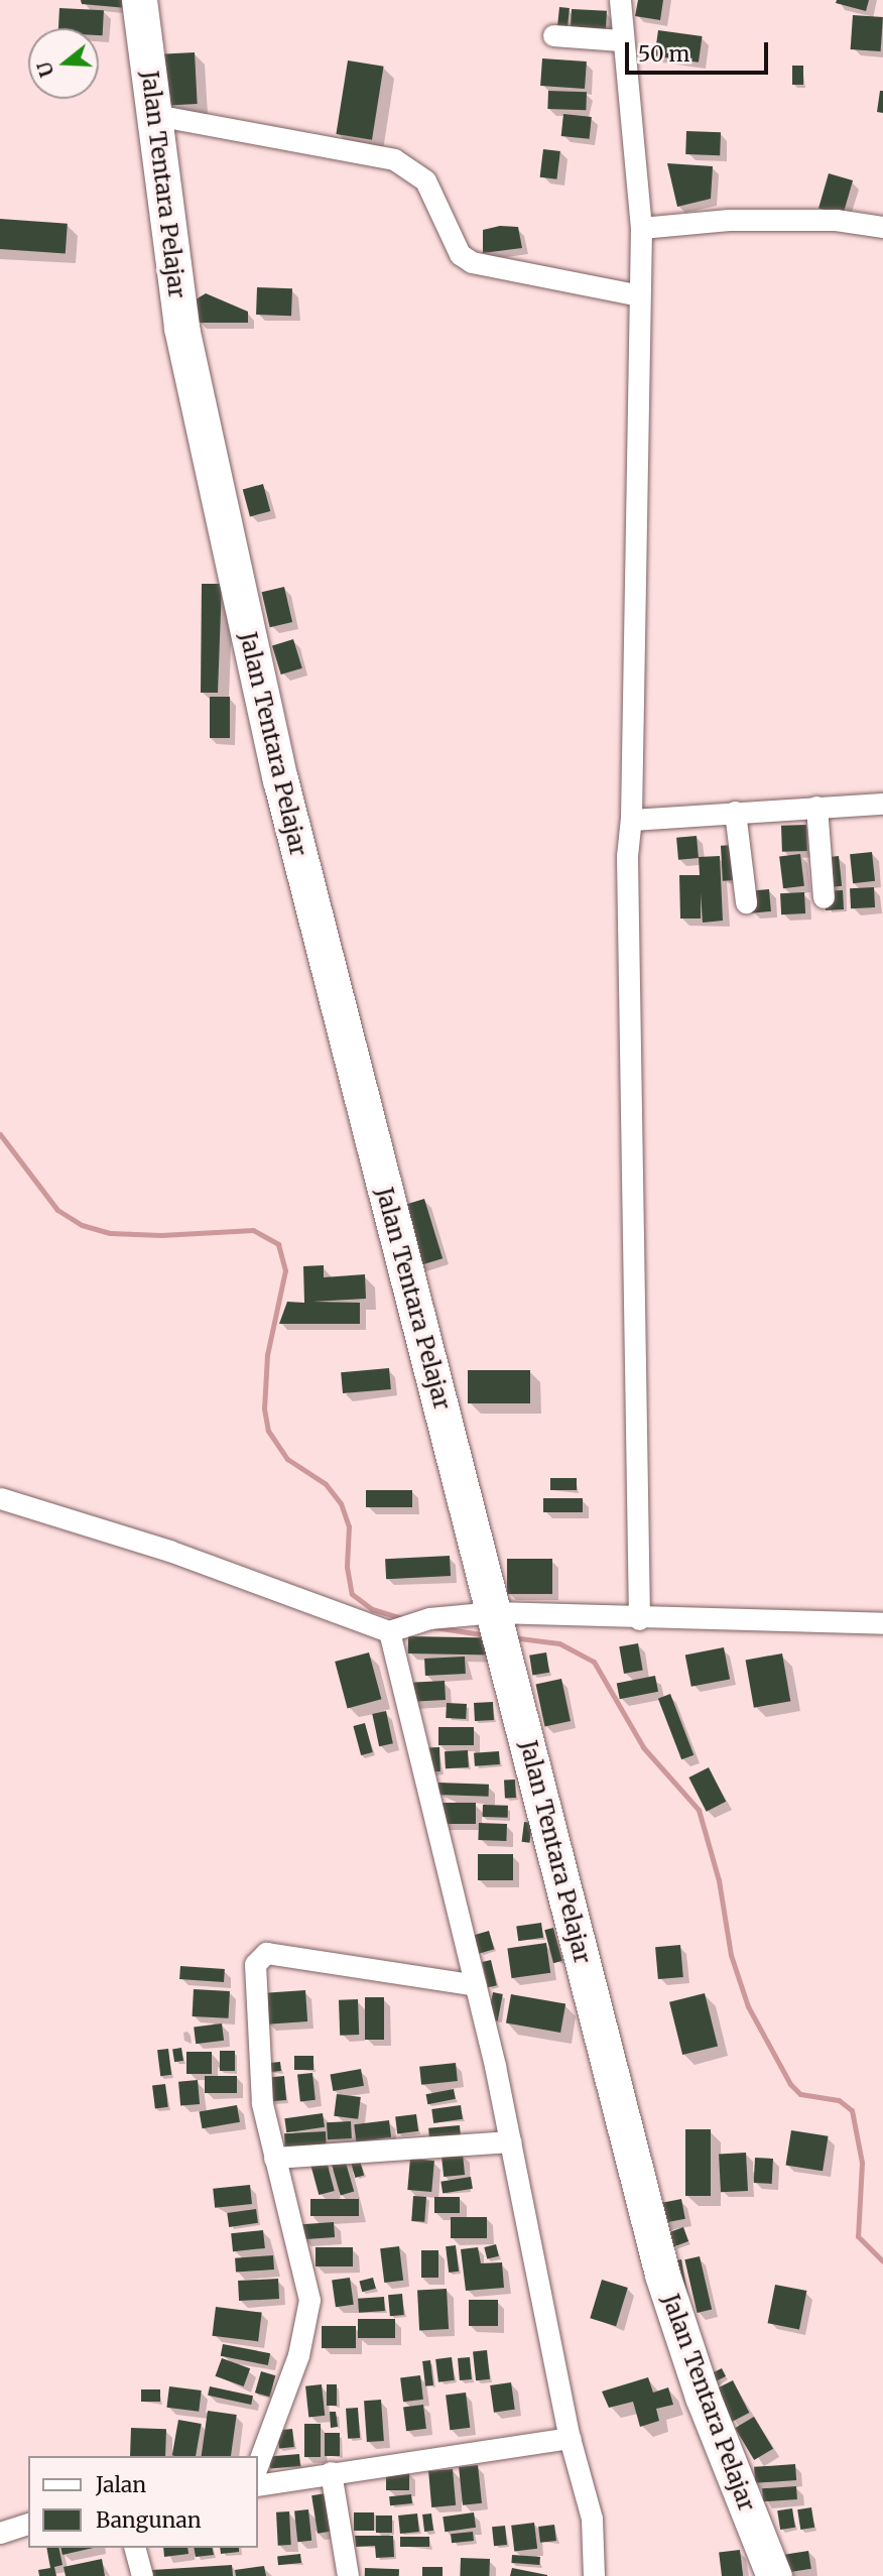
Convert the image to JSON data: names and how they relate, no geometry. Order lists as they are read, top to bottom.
{
  "streets": {
    "highway": ["Jalan Tentara Pelajar"]
  },
  "legend": ["Jalan", "Bangunan"],
  "scale_bar": "50 m",
  "north": "left"
}
